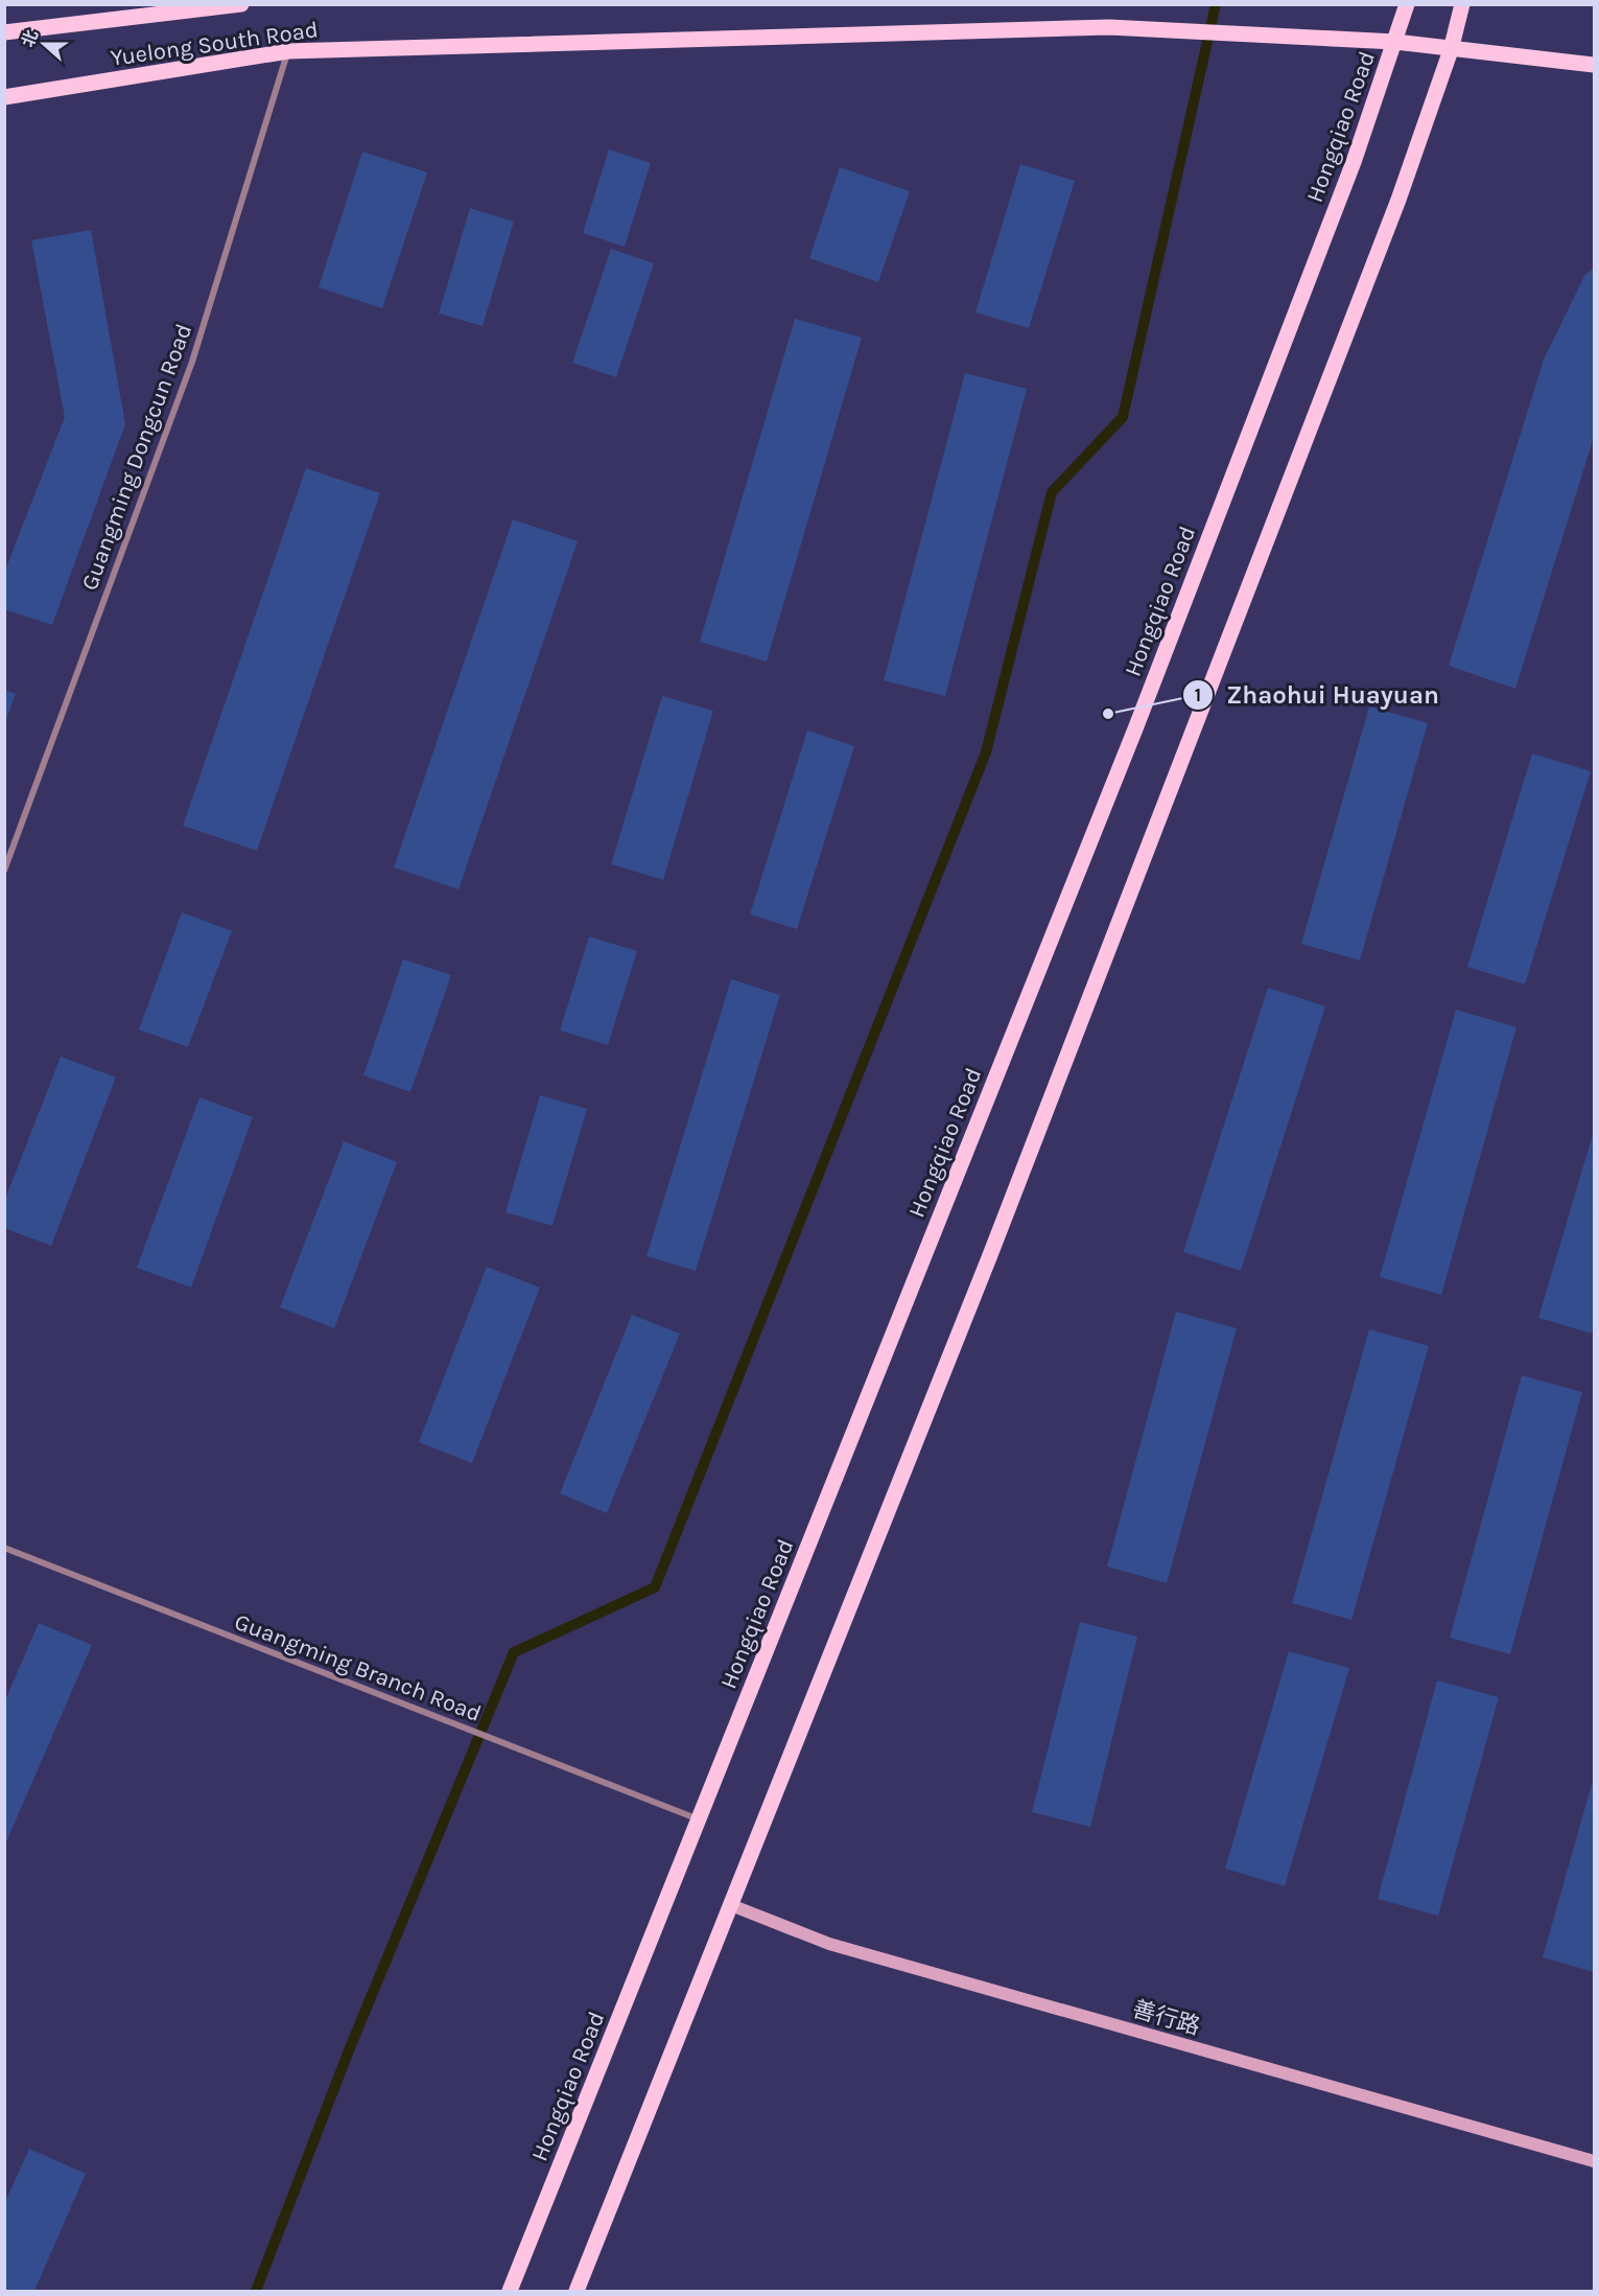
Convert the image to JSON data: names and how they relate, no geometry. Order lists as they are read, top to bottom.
{
  "streets": {
    "main road": ["Yuelong South Road", "Hongqiao Road"],
    "street": ["Guangming Dongcun Road", "Guangming Branch Road", "善行路"]
  },
  "crossings": [
    ["Yuelong South Road", "Hongqiao Road"],
    ["Yuelong South Road", "Guangming Dongcun Road"],
    ["Hongqiao Road", "Guangming Branch Road"]
  ],
  "places": ["Zhaohui Huayuan"],
  "north": "left"
}
